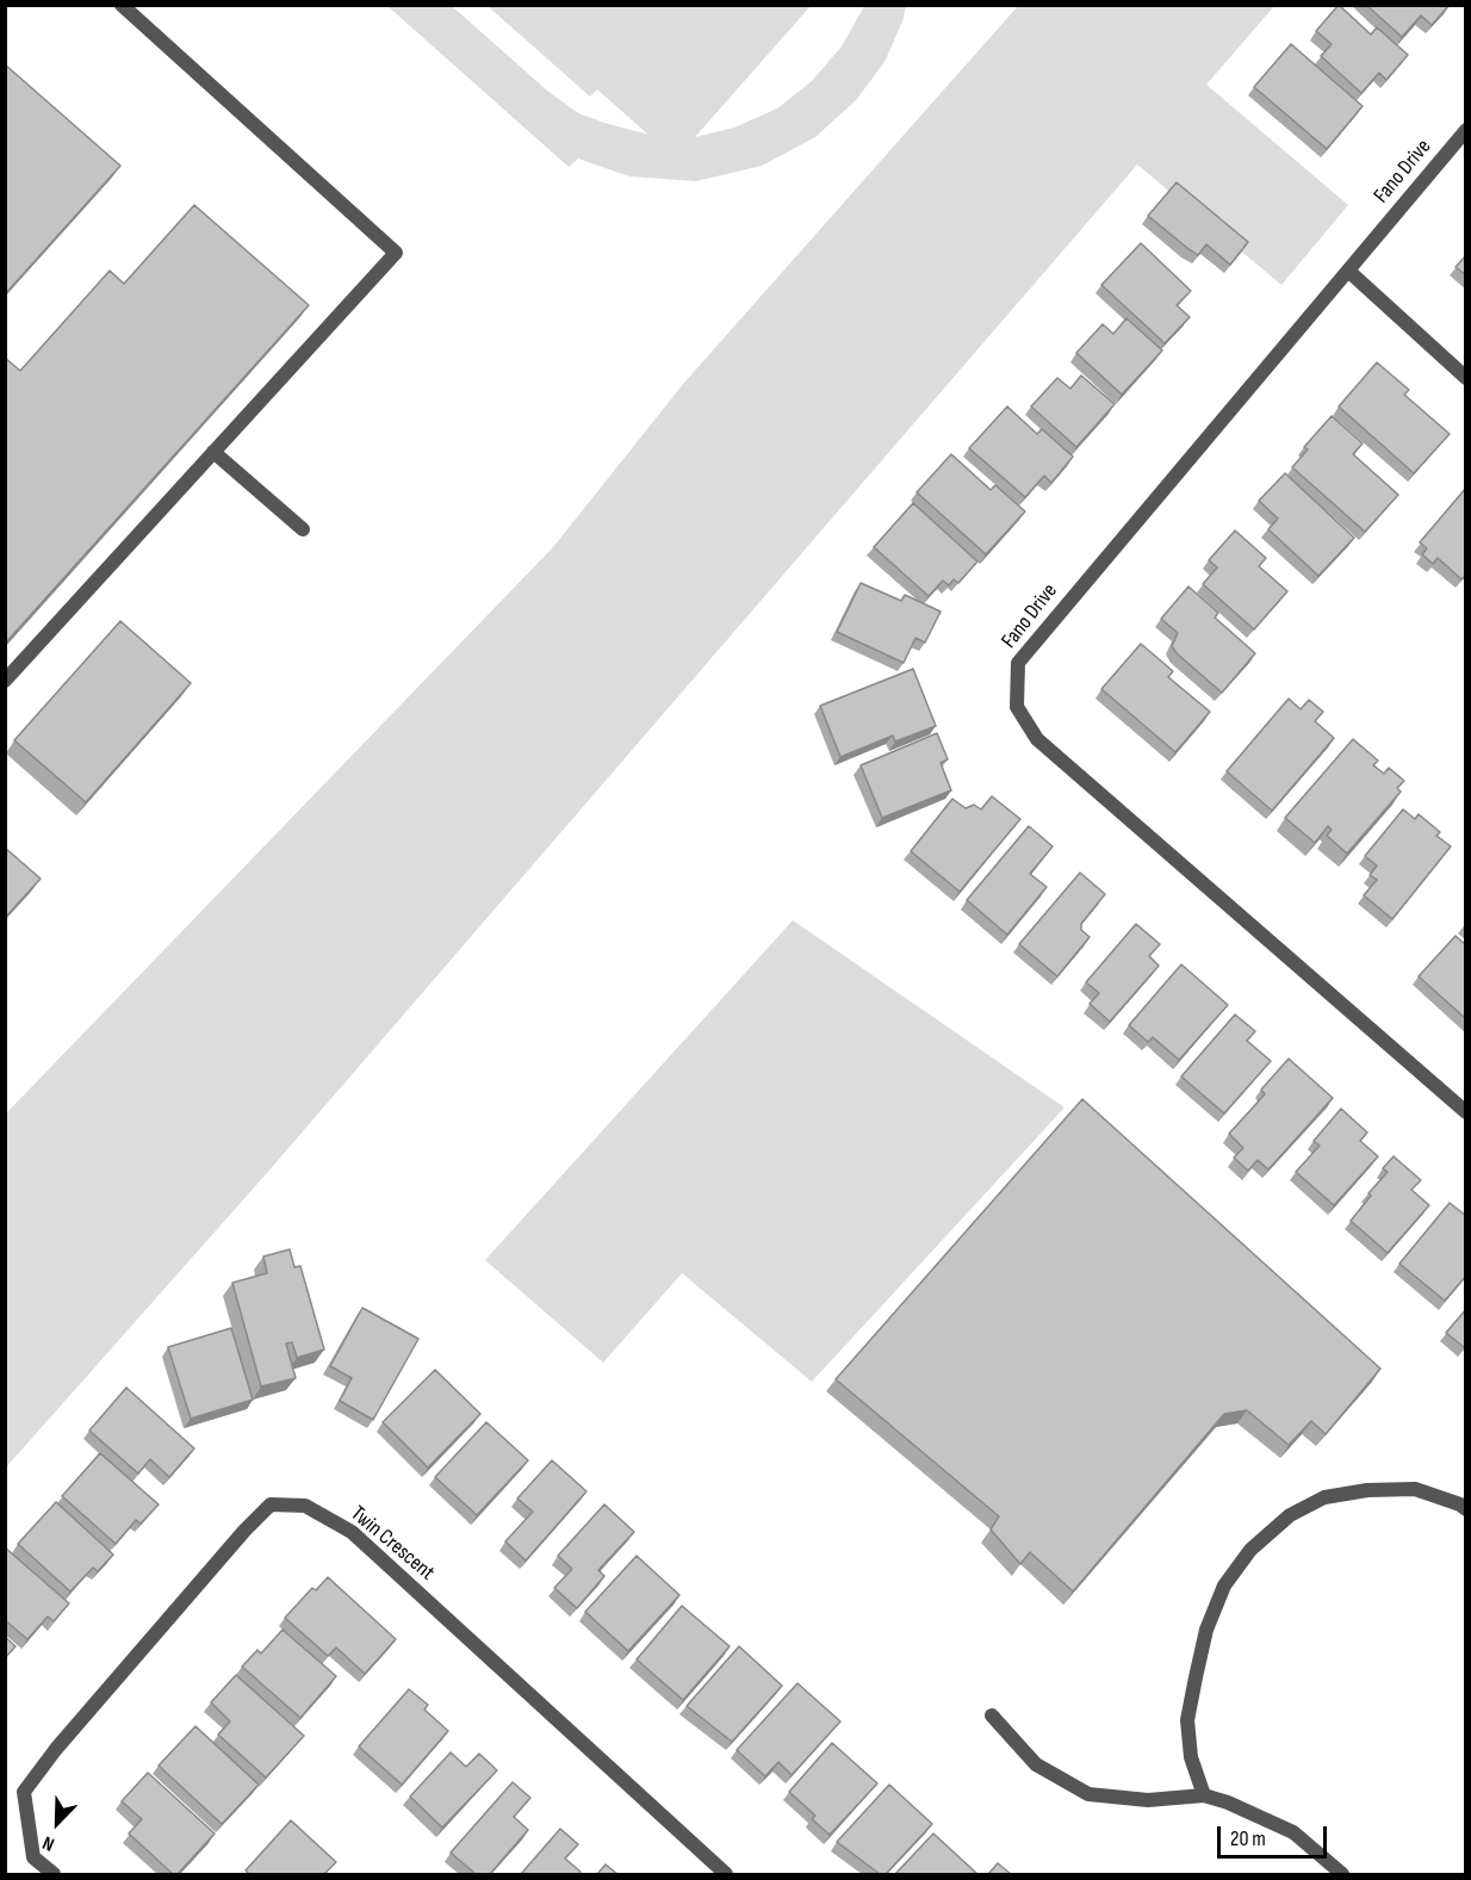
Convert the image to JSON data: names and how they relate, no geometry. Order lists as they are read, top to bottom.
{
  "streets": {
    "street": ["Fano Drive", "Twin Crescent"]
  },
  "scale_bar": "20 m",
  "north": "bottom left"
}
